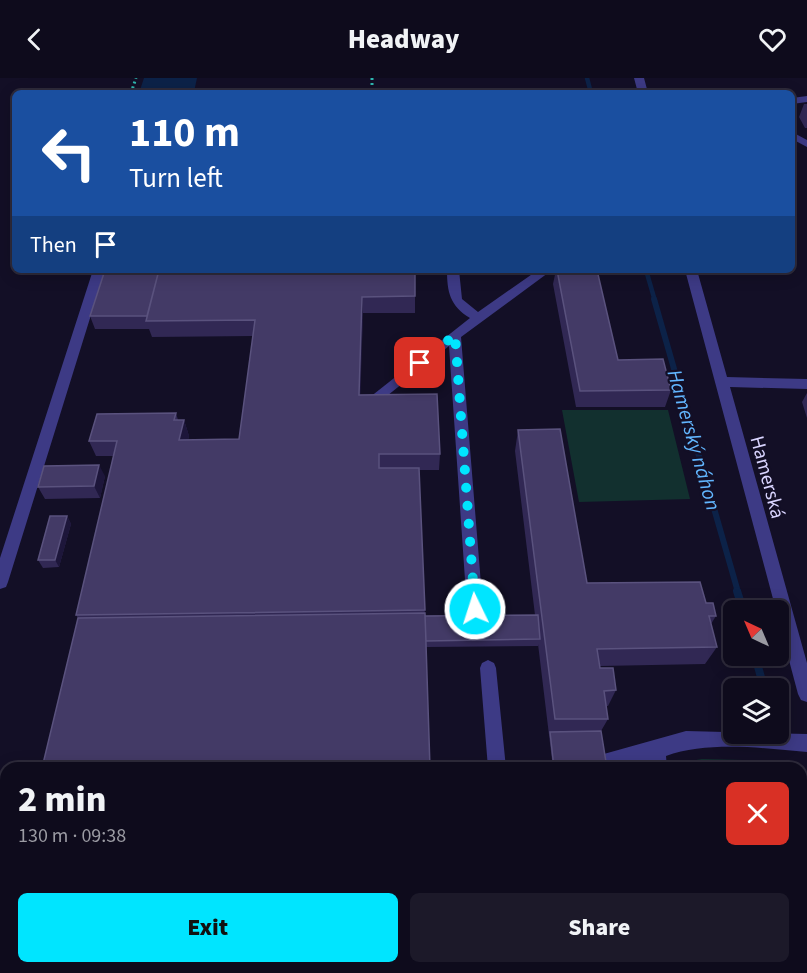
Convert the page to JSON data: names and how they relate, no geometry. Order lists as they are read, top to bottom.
{
  "streets": {
    "street": ["Hamerská"]
  },
  "water": ["Hamerský náhon"],
  "north": "top left",
  "page": {
    "header": "Headway",
    "turn": ["110 m", "Turn left"],
    "then": "Then",
    "heading": ["2 min", "130 m · 09:38"],
    "buttons": ["Exit", "Share"]
  }
}
